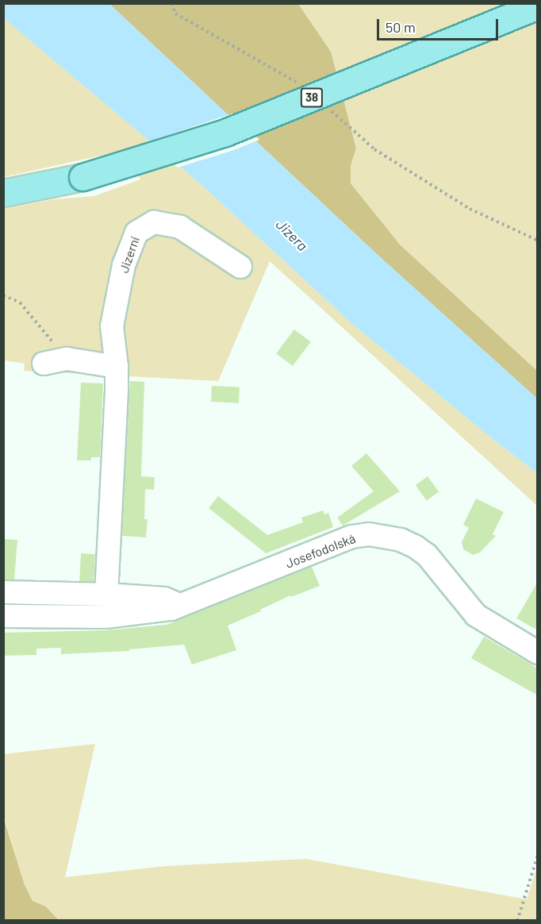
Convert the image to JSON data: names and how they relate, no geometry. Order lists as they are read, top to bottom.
{
  "streets": {
    "main road": ["38"],
    "street": ["Jizerní", "Josefodolská"]
  },
  "water": ["Jizera"],
  "scale_bar": "50 m"
}
